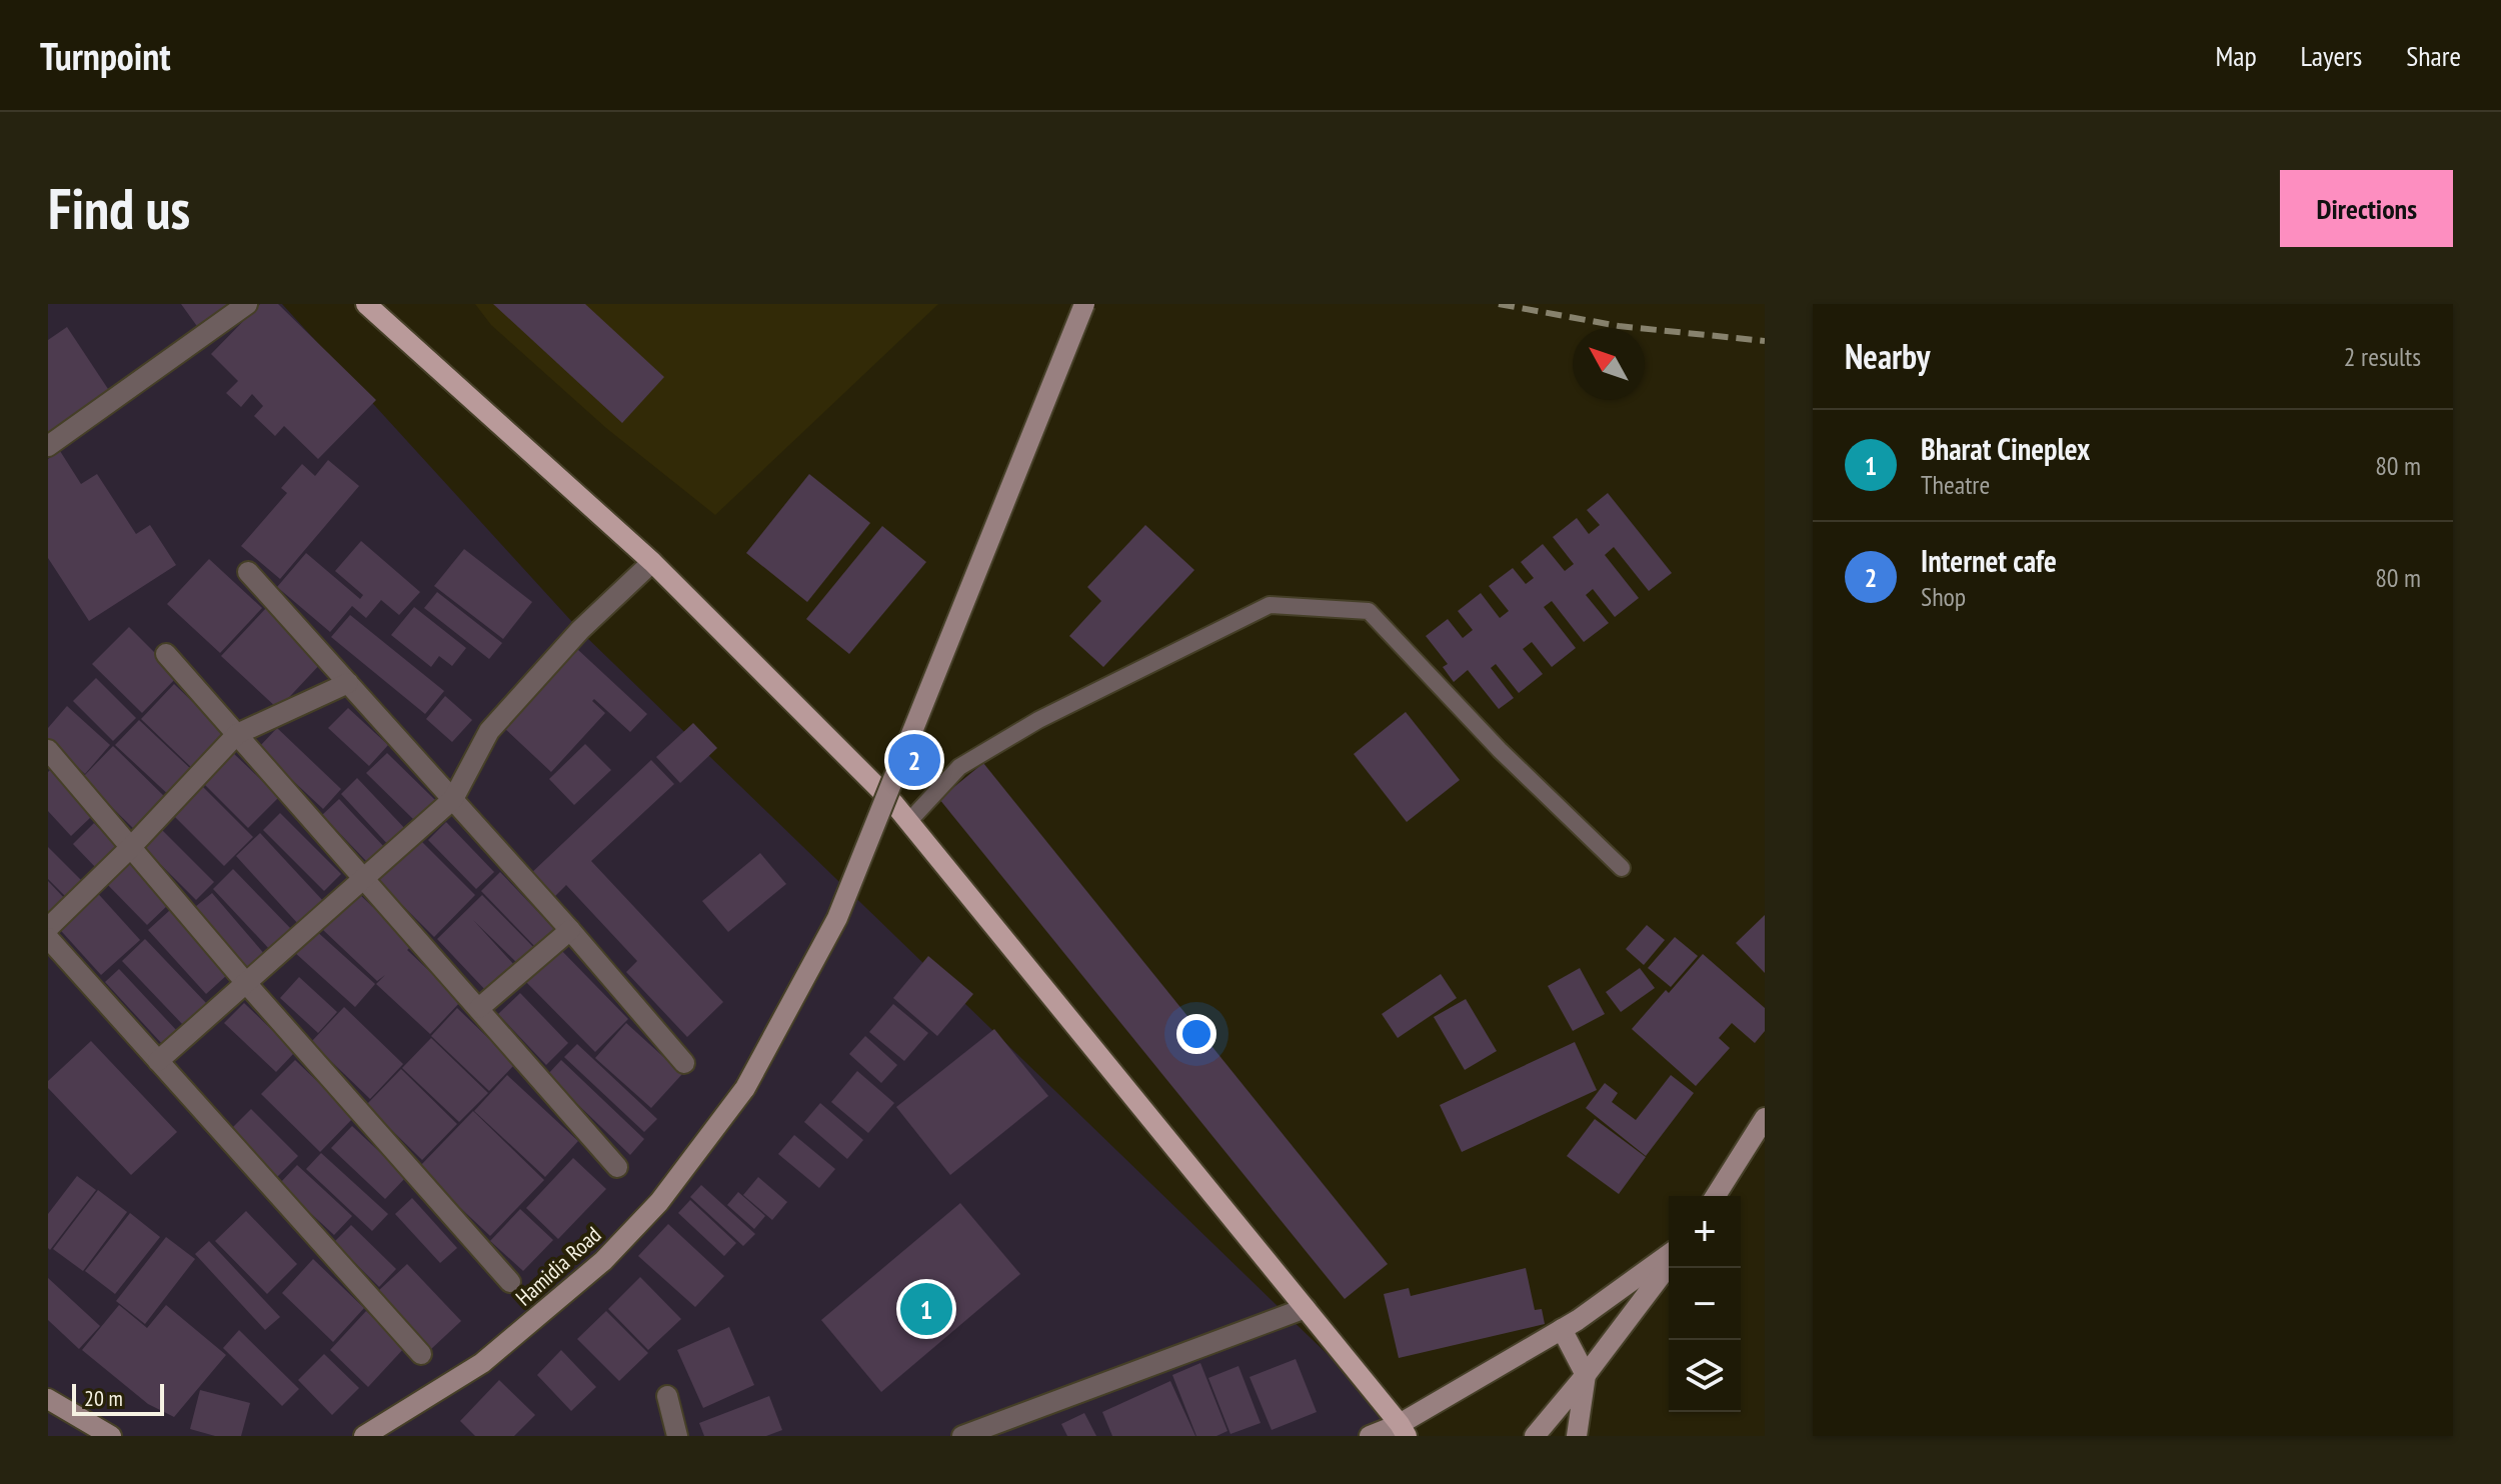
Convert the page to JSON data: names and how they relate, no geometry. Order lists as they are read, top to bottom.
{
  "streets": {
    "main road": ["Hamidia Road"]
  },
  "scale_bar": "20 m",
  "north": "top left",
  "page": {
    "header": "Turnpoint",
    "nav": ["Map", "Layers", "Share"],
    "buttons": "Directions",
    "title": "Find us",
    "heading": ["Nearby", "2 results"],
    "list": [
      {
        "mark": "1",
        "name": "Bharat Cineplex",
        "note": "Theatre",
        "value": "80 m"
      },
      {
        "mark": "2",
        "name": "Internet cafe",
        "note": "Shop",
        "value": "80 m"
      }
    ],
    "pins": ["2", "1"],
    "map_buttons": ["+", "−"],
    "scale": "20 m"
  }
}
